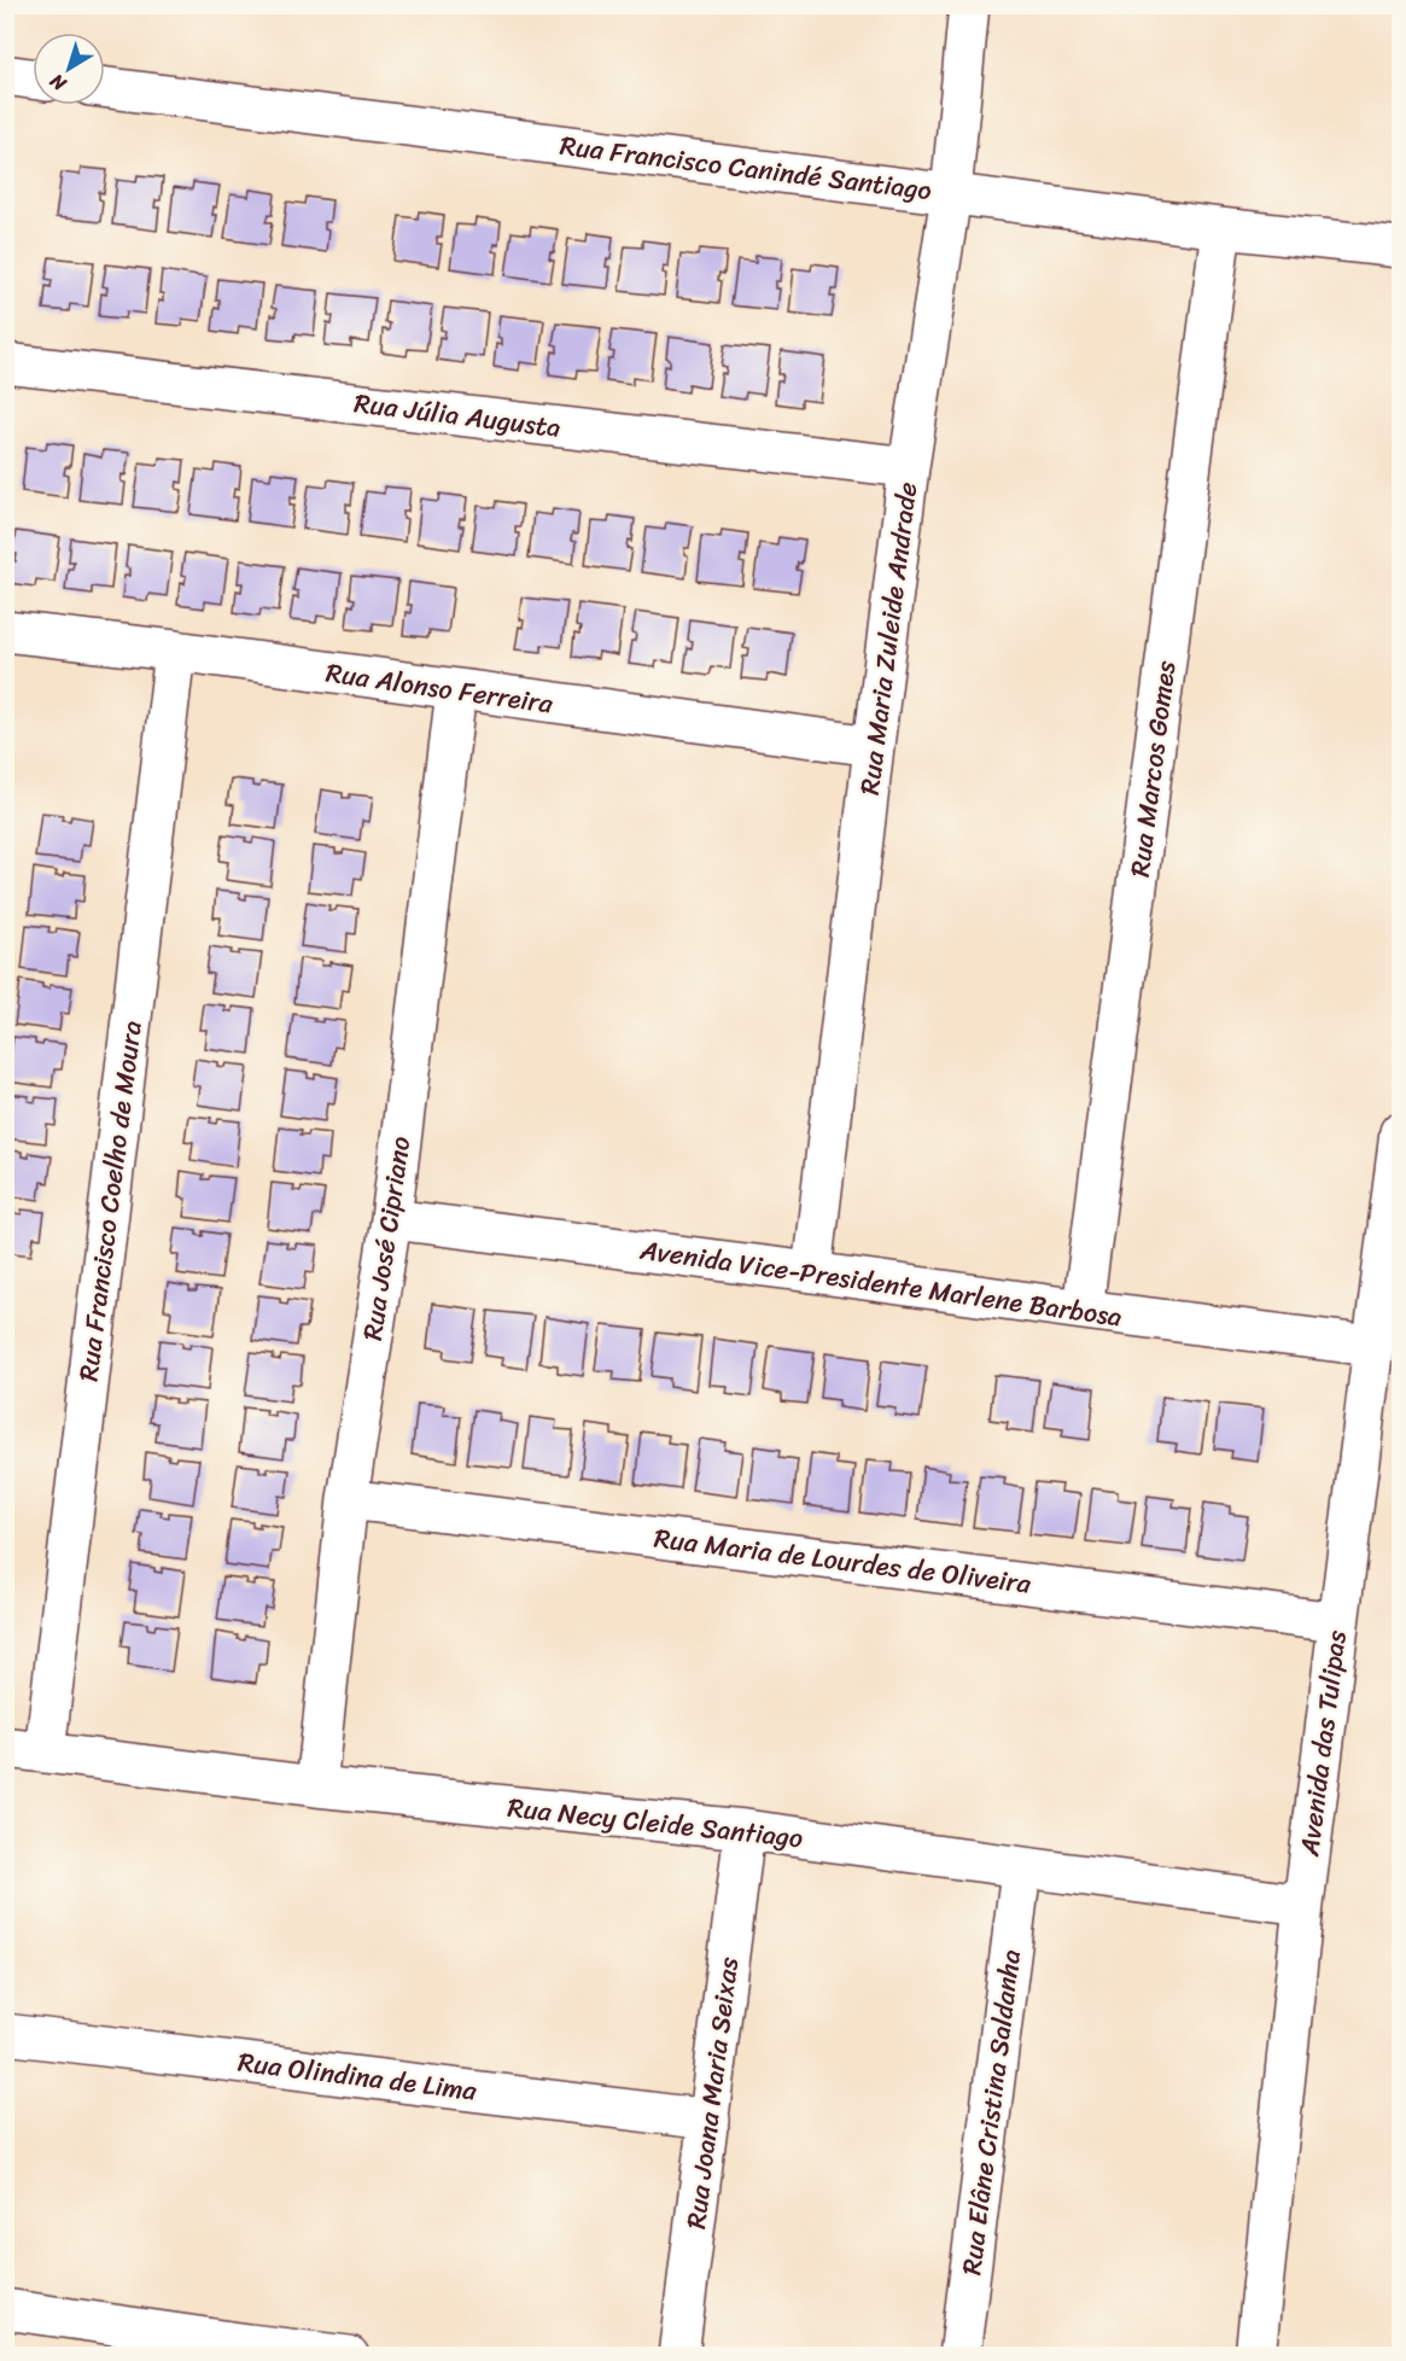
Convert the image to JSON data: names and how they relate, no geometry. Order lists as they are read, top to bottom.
{
  "streets": {
    "street": [
      "Rua Francisco Canindé Santiago",
      "Rua Júlia Augusta",
      "Rua Maria Zuleide Andrade",
      "Rua Alonso Ferreira",
      "Rua Marcos Gomes",
      "Rua Francisco Coelho de Moura",
      "Rua José Cipriano",
      "Avenida Vice-Presidente Marlene Barbosa",
      "Rua Maria de Lourdes de Oliveira",
      "Avenida das Tulipas",
      "Rua Necy Cleide Santiago",
      "Rua Olindina de Lima",
      "Rua Joana Maria Seixas",
      "Rua Elâne Cristina Saldanha"
    ]
  },
  "crossings": [
    ["Rua Francisco Canindé Santiago", "Rua Maria Zuleide Andrade"],
    ["Rua Francisco Canindé Santiago", "Rua Marcos Gomes"],
    ["Rua Júlia Augusta", "Rua Maria Zuleide Andrade"],
    ["Rua Maria Zuleide Andrade", "Rua Alonso Ferreira"],
    ["Rua Maria Zuleide Andrade", "Avenida Vice-Presidente Marlene Barbosa"],
    ["Rua Alonso Ferreira", "Rua Francisco Coelho de Moura"],
    ["Rua Alonso Ferreira", "Rua José Cipriano"],
    ["Rua Marcos Gomes", "Avenida Vice-Presidente Marlene Barbosa"],
    ["Rua Francisco Coelho de Moura", "Rua Necy Cleide Santiago"],
    ["Rua José Cipriano", "Avenida Vice-Presidente Marlene Barbosa"],
    ["Rua José Cipriano", "Rua Maria de Lourdes de Oliveira"],
    ["Rua José Cipriano", "Rua Necy Cleide Santiago"],
    ["Avenida Vice-Presidente Marlene Barbosa", "Avenida das Tulipas"],
    ["Rua Maria de Lourdes de Oliveira", "Avenida das Tulipas"],
    ["Avenida das Tulipas", "Rua Necy Cleide Santiago"],
    ["Rua Necy Cleide Santiago", "Rua Joana Maria Seixas"],
    ["Rua Necy Cleide Santiago", "Rua Elâne Cristina Saldanha"],
    ["Rua Olindina de Lima", "Rua Joana Maria Seixas"]
  ],
  "north": "bottom left"
}
